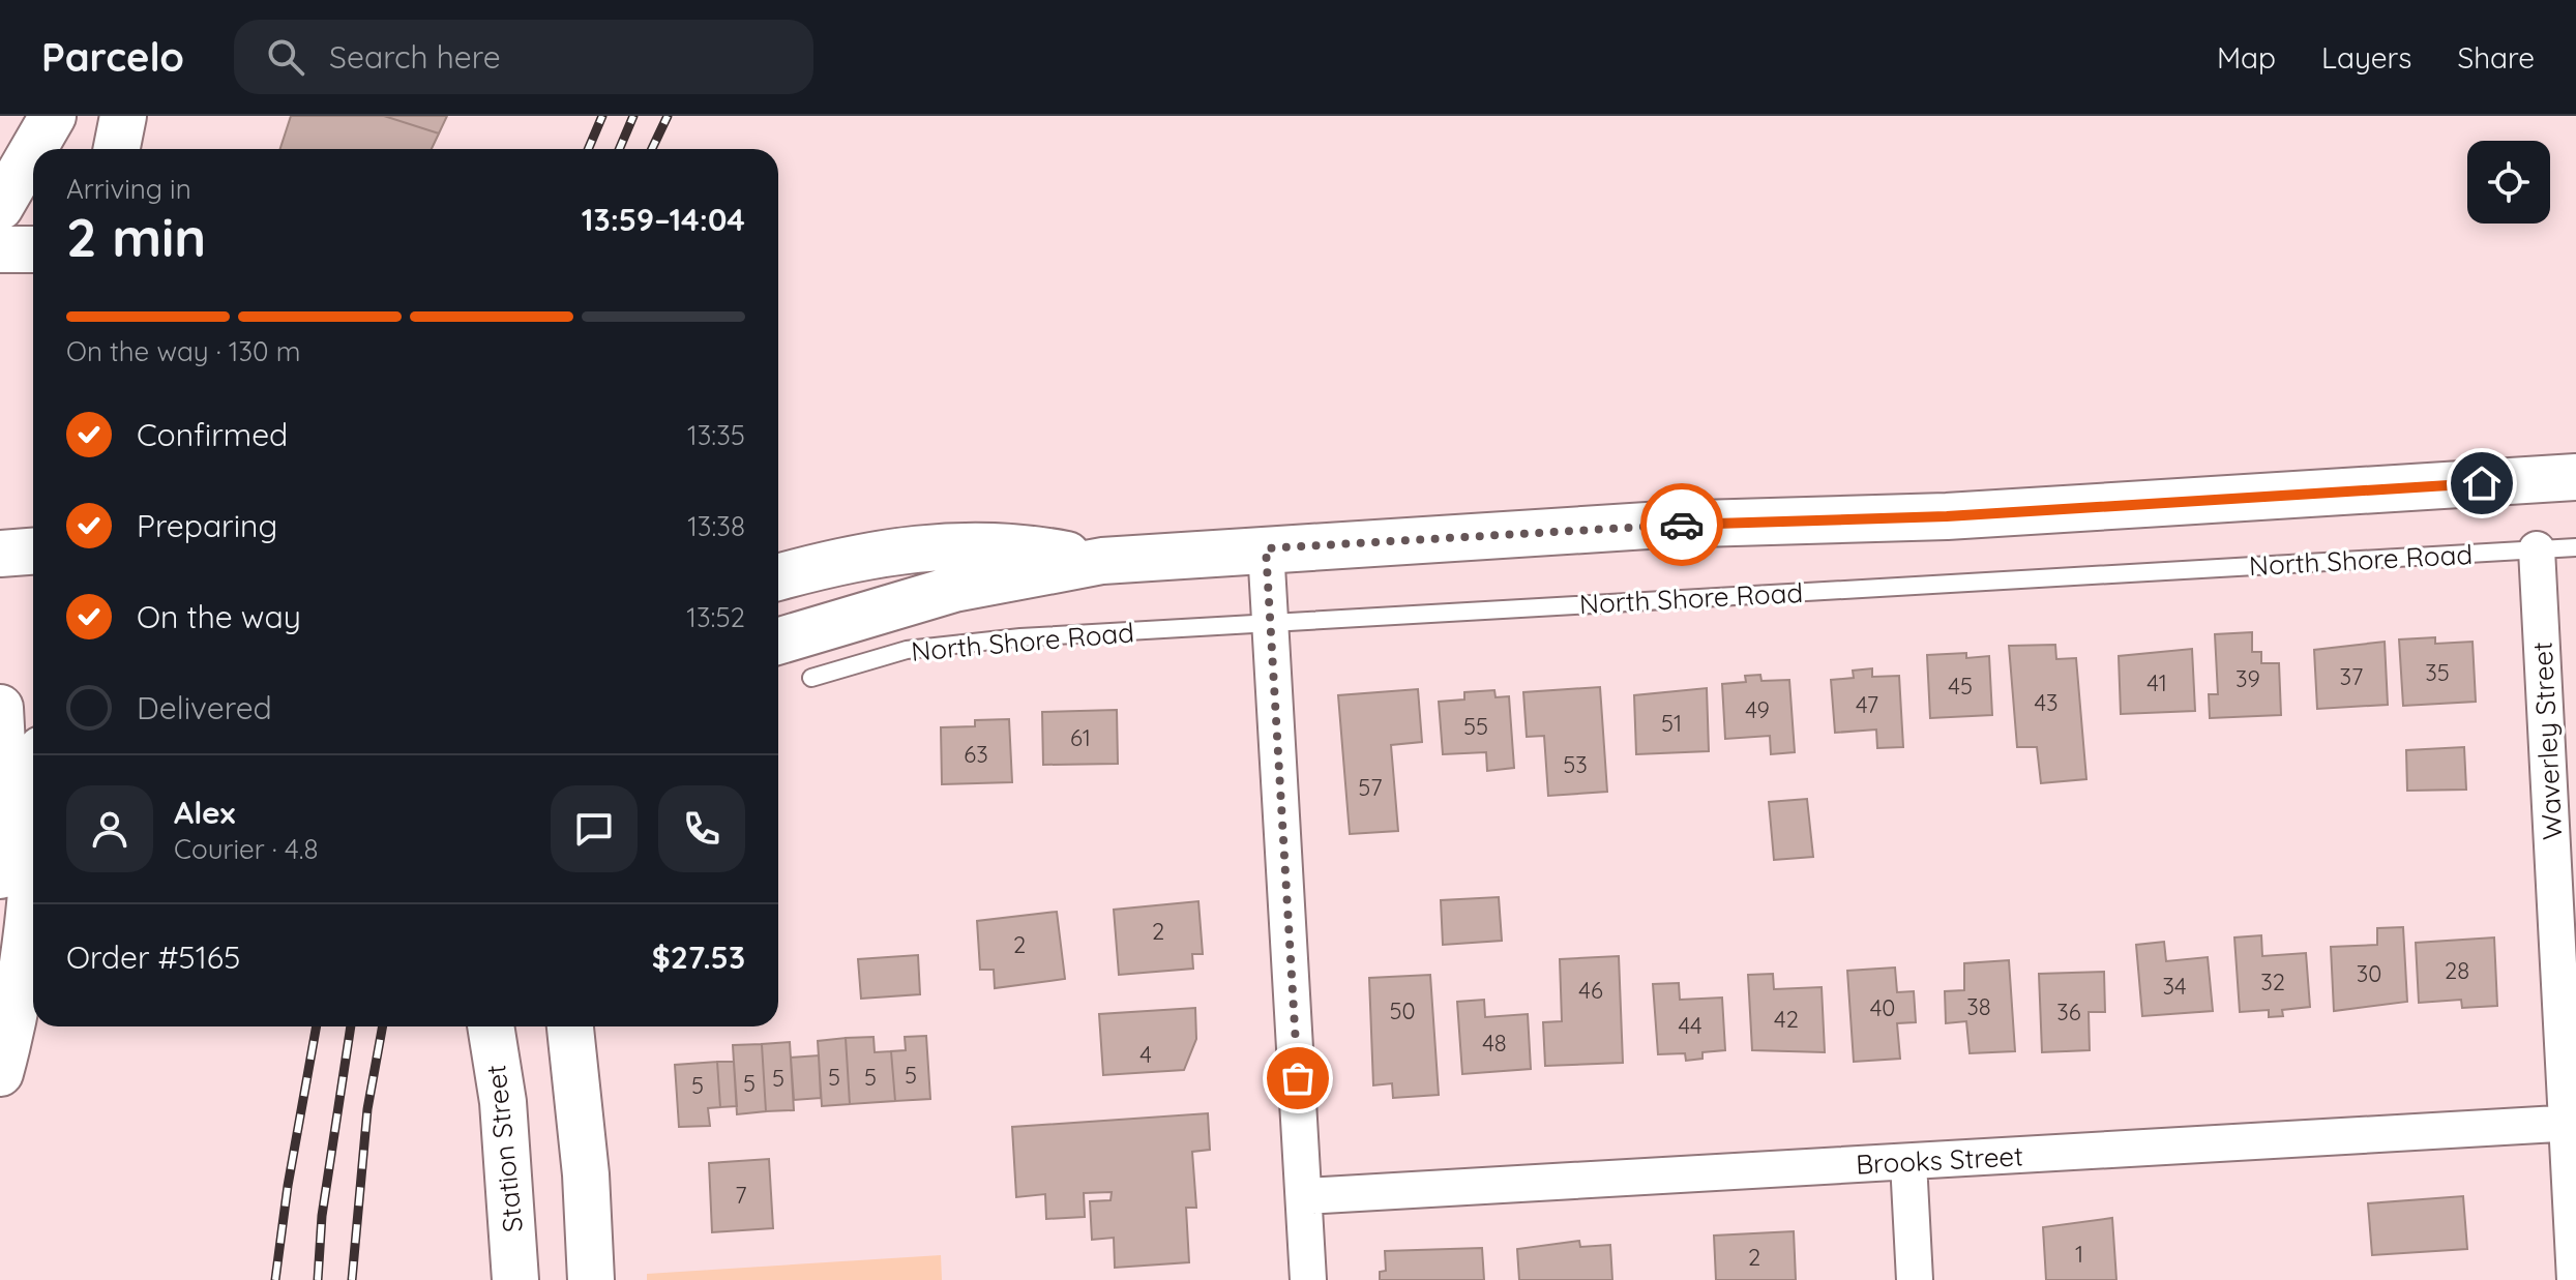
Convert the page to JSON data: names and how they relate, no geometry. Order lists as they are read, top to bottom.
{
  "streets": {
    "main road": ["North Shore Road", "Station Street"],
    "street": ["Waverley Street", "Brooks Street"]
  },
  "crossings": [
    ["North Shore Road", "Waverley Street"],
    ["Waverley Street", "Brooks Street"]
  ],
  "house_numbers": [
    "35",
    "37",
    "39",
    "41",
    "45",
    "43",
    "47",
    "49",
    "51",
    "55",
    "61",
    "63",
    "53",
    "57",
    "2",
    "2",
    "28",
    "30",
    "32",
    "34",
    "46",
    "38",
    "40",
    "50",
    "36",
    "42",
    "44",
    "48",
    "4",
    "5",
    "5",
    "5",
    "5",
    "5",
    "5",
    "7",
    "1",
    "2"
  ],
  "page": {
    "header": "Parcelo",
    "search": "Search here",
    "nav": ["Map", "Layers", "Share"],
    "heading": ["2 min", "Arriving in", "13:59–14:04"],
    "panel": [
      "Alex",
      "Courier · 4.8",
      "Order #5165",
      "$27.53"
    ],
    "bar": "On the way · 130 m",
    "list": [
      ["Confirmed", "13:35"],
      ["Preparing", "13:38"],
      ["On the way", "13:52"],
      "Delivered"
    ]
  }
}
